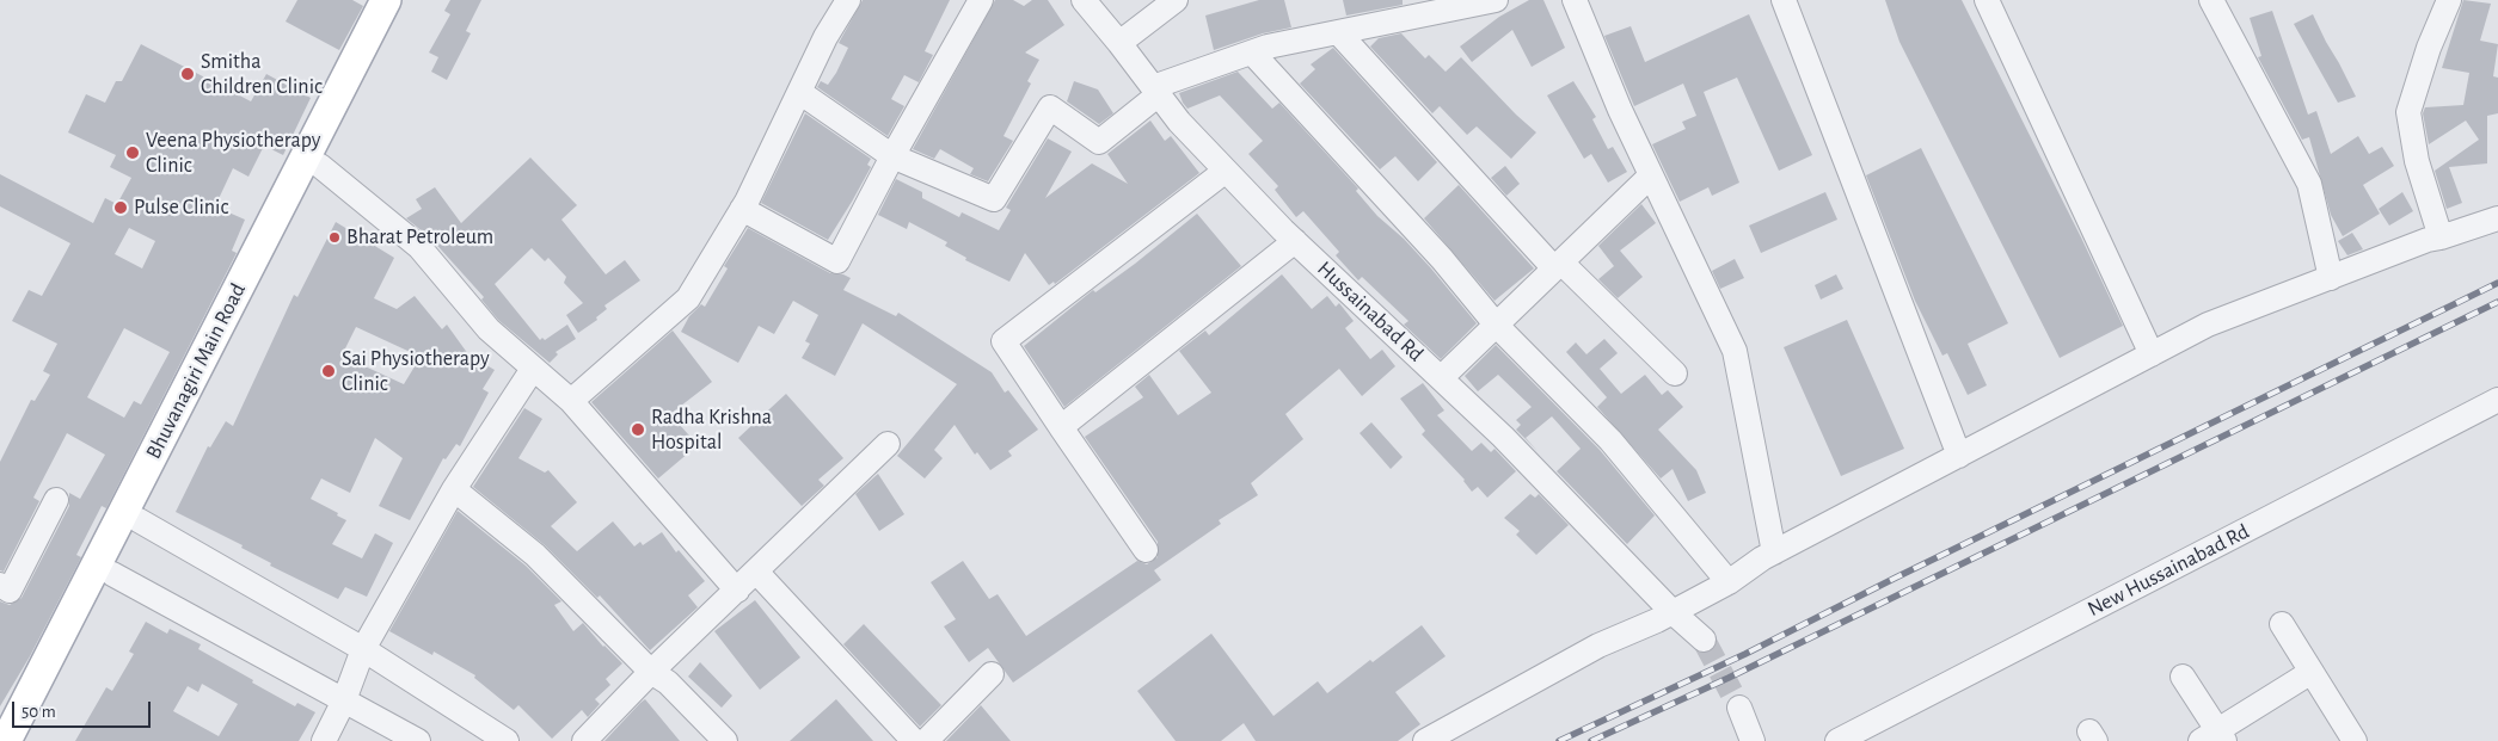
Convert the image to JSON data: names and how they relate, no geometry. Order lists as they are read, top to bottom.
{
  "streets": {
    "main road": ["Bhuvanagiri Main Road"],
    "street": ["Hussainabad Rd", "New Hussainabad Rd"]
  },
  "places": [
    "Smitha Children Clinic",
    "Veena Physiotherapy Clinic",
    "Pulse Clinic",
    "Bharat Petroleum",
    "Sai Physiotherapy Clinic",
    "Radha Krishna Hospital"
  ],
  "scale_bar": "50 m"
}
